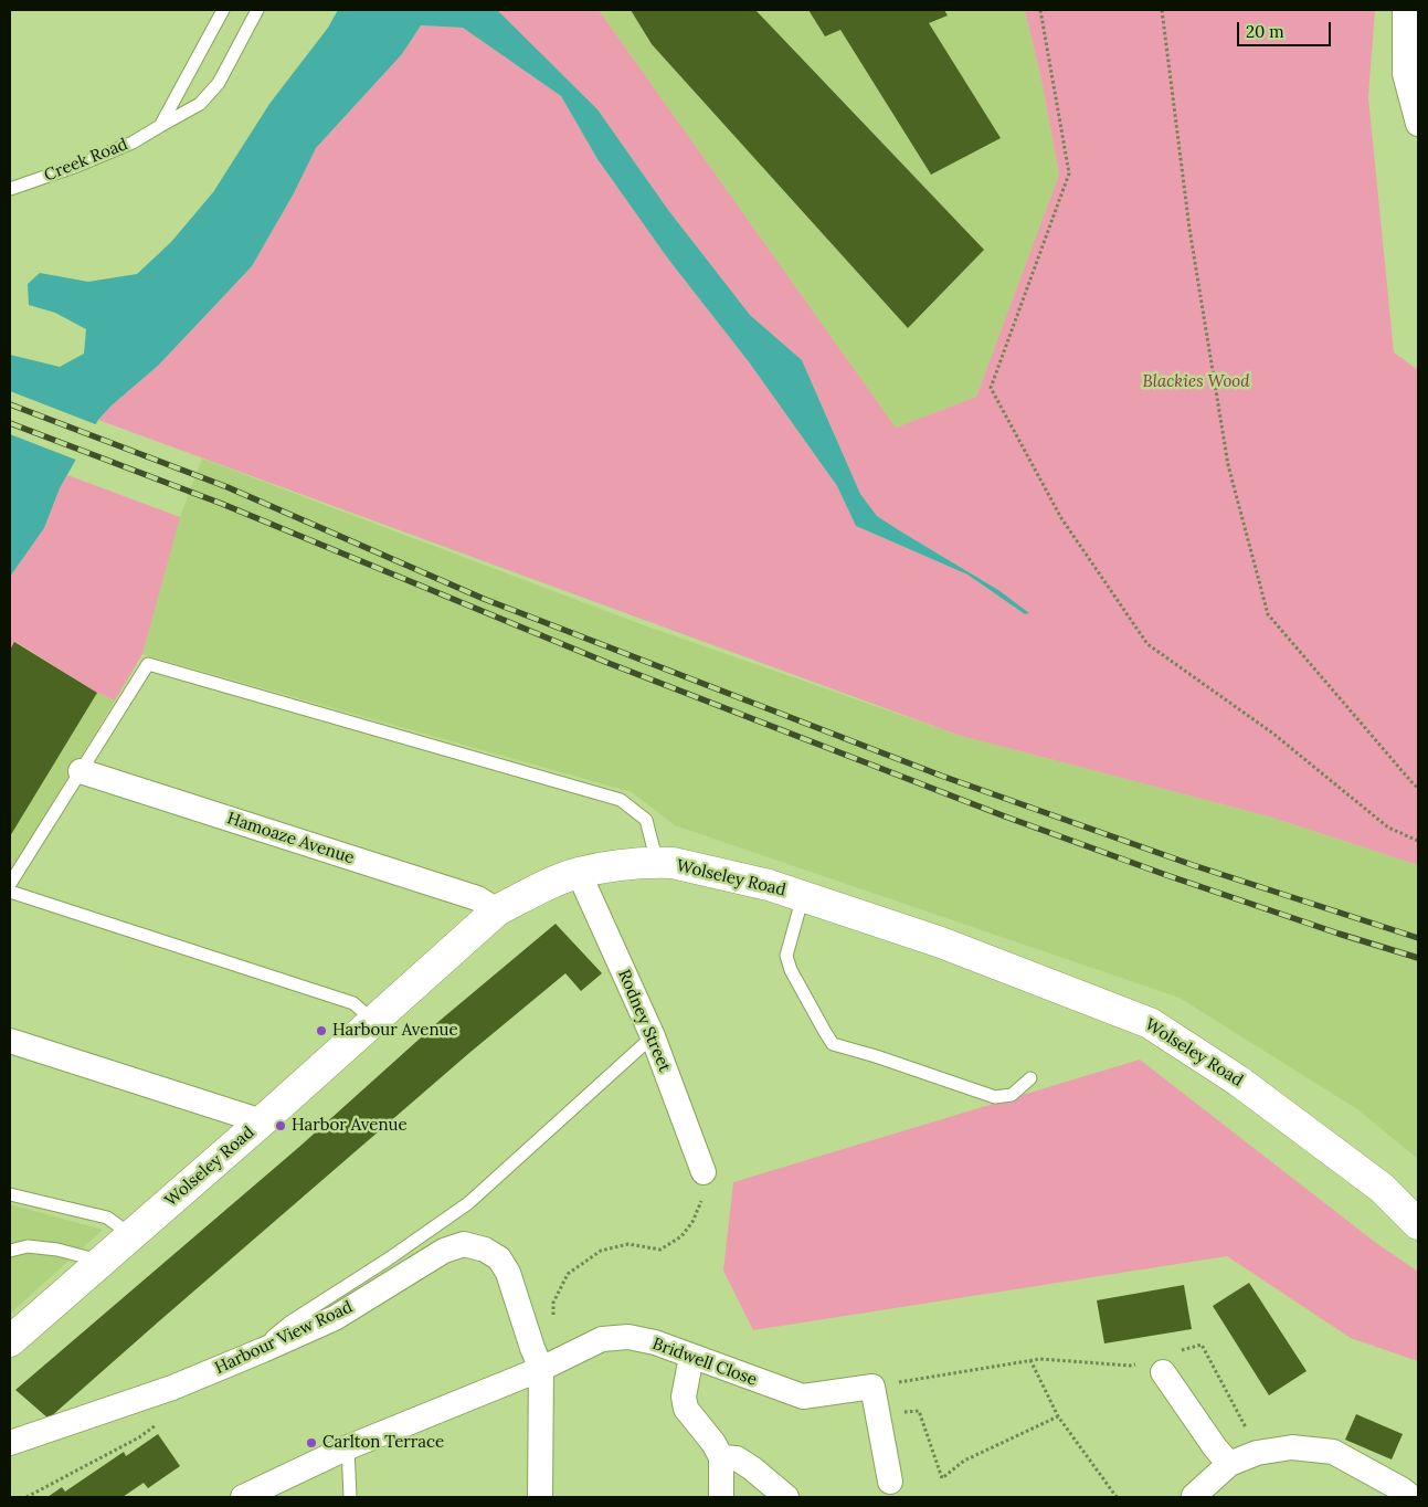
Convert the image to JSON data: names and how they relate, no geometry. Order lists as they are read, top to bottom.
{
  "streets": {
    "street": [
      "Hamoaze Avenue",
      "Wolseley Road",
      "Rodney Street",
      "Harbour View Road",
      "Bridwell Close"
    ],
    "lane": ["Creek Road"]
  },
  "crossings": [
    ["Hamoaze Avenue", "Wolseley Road"],
    ["Wolseley Road", "Rodney Street"],
    ["Harbour View Road", "Bridwell Close"]
  ],
  "parks": ["Blackies Wood"],
  "places": ["Harbour Avenue", "Harbor Avenue", "Carlton Terrace"],
  "scale_bar": "20 m"
}
